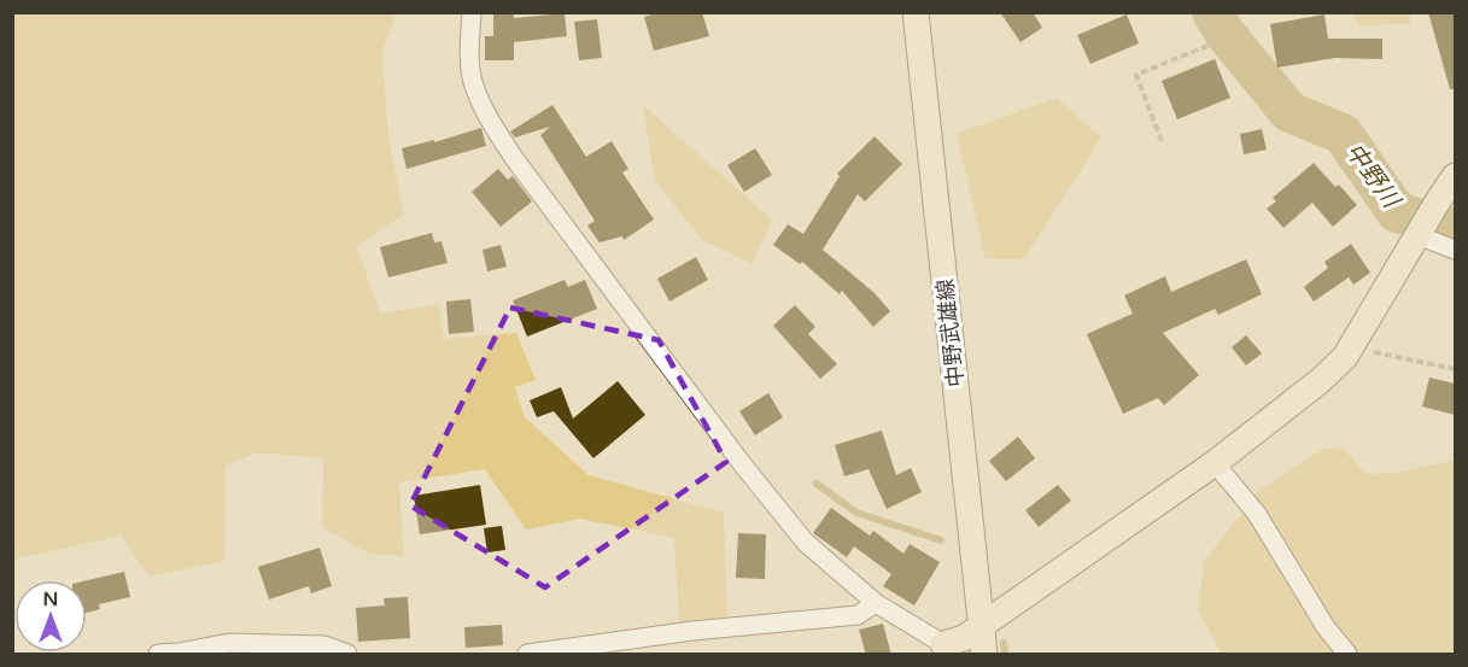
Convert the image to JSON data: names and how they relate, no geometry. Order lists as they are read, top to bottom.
{
  "streets": {
    "street": ["中野武雄線"]
  },
  "water": ["中野川"],
  "north": "top"
}
